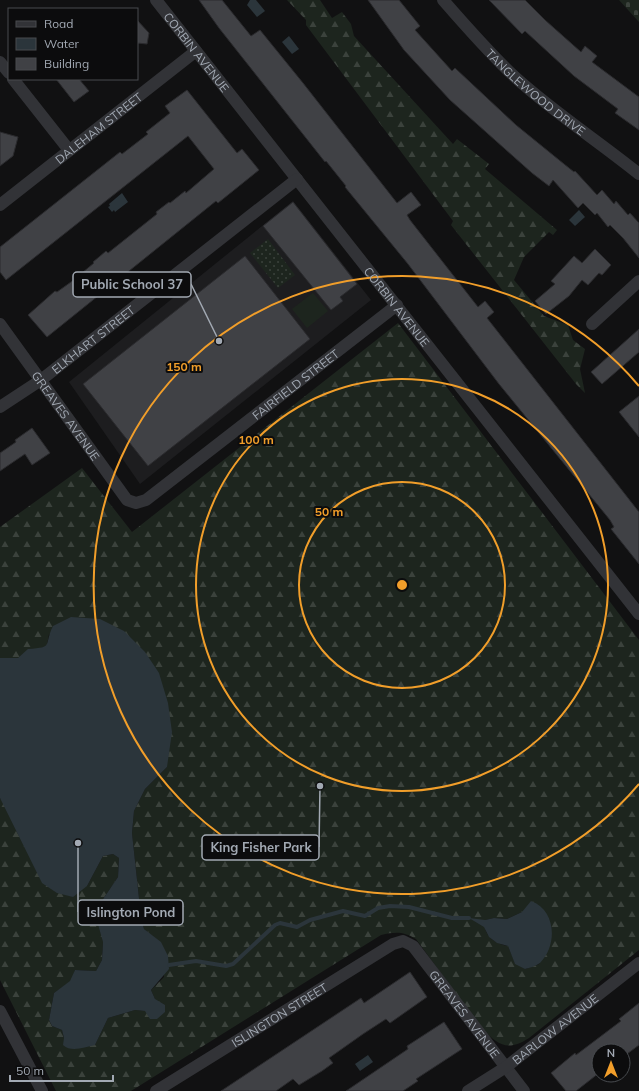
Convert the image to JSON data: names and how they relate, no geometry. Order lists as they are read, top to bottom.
{
  "streets": {
    "street": [
      "CORBIN AVENUE",
      "TANGLEWOOD DRIVE",
      "DALEHAM STREET",
      "ELKHART STREET",
      "FAIRFIELD STREET",
      "GREAVES AVENUE",
      "ISLINGTON STREET",
      "BARLOW AVENUE"
    ]
  },
  "crossings": [
    ["CORBIN AVENUE", "DALEHAM STREET"],
    ["CORBIN AVENUE", "ELKHART STREET"],
    ["CORBIN AVENUE", "FAIRFIELD STREET"],
    ["ELKHART STREET", "GREAVES AVENUE"],
    ["FAIRFIELD STREET", "GREAVES AVENUE"],
    ["GREAVES AVENUE", "ISLINGTON STREET"],
    ["GREAVES AVENUE", "BARLOW AVENUE"]
  ],
  "places": ["Public School 37", "King Fisher Park", "Islington Pond"],
  "legend": ["Road", "Water", "Building"],
  "scale_bar": "50 m",
  "north": "top",
  "rings": ["150 m", "100 m", "50 m"]
}
